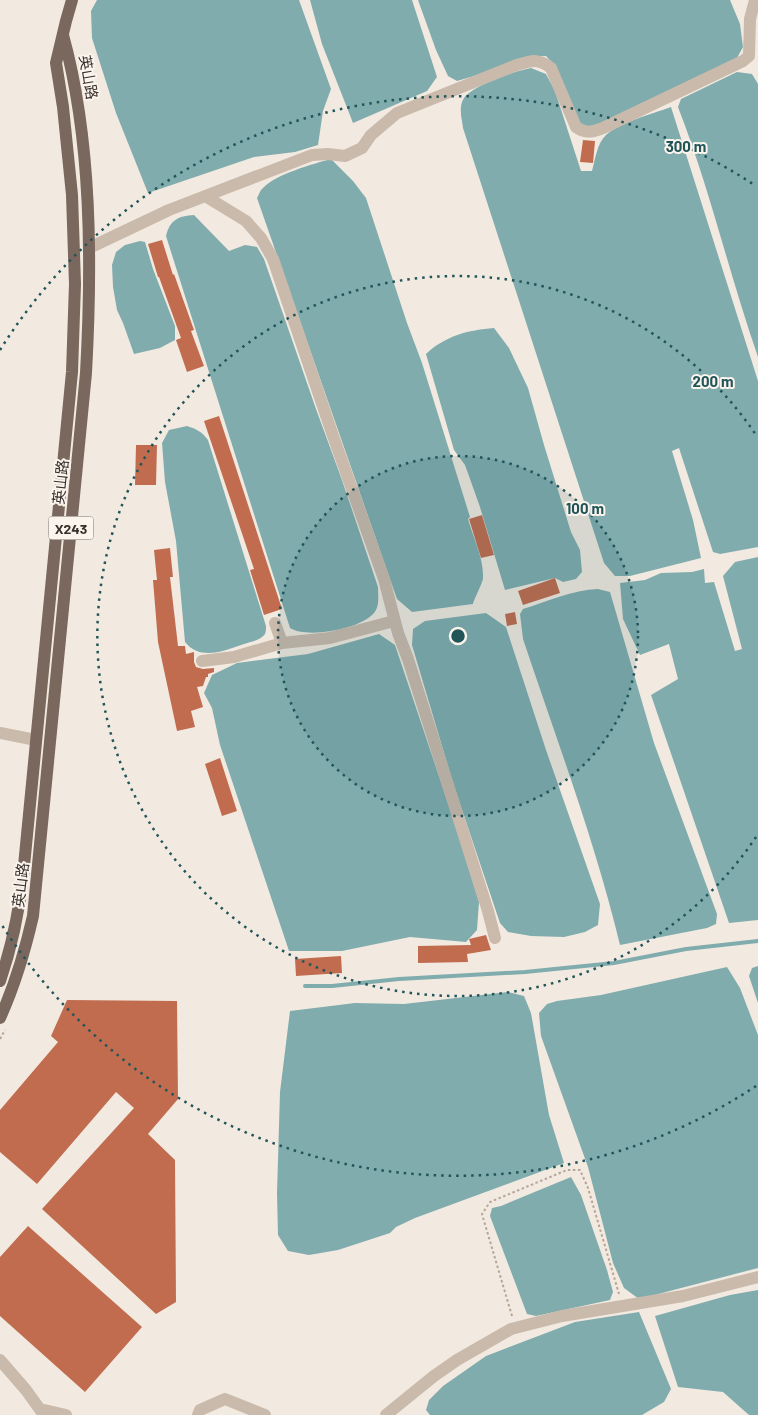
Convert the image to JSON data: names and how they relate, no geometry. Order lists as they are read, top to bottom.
{
  "streets": {
    "main road": ["英山路", "X243"]
  },
  "rings": ["300 m", "200 m", "100 m"]
}
